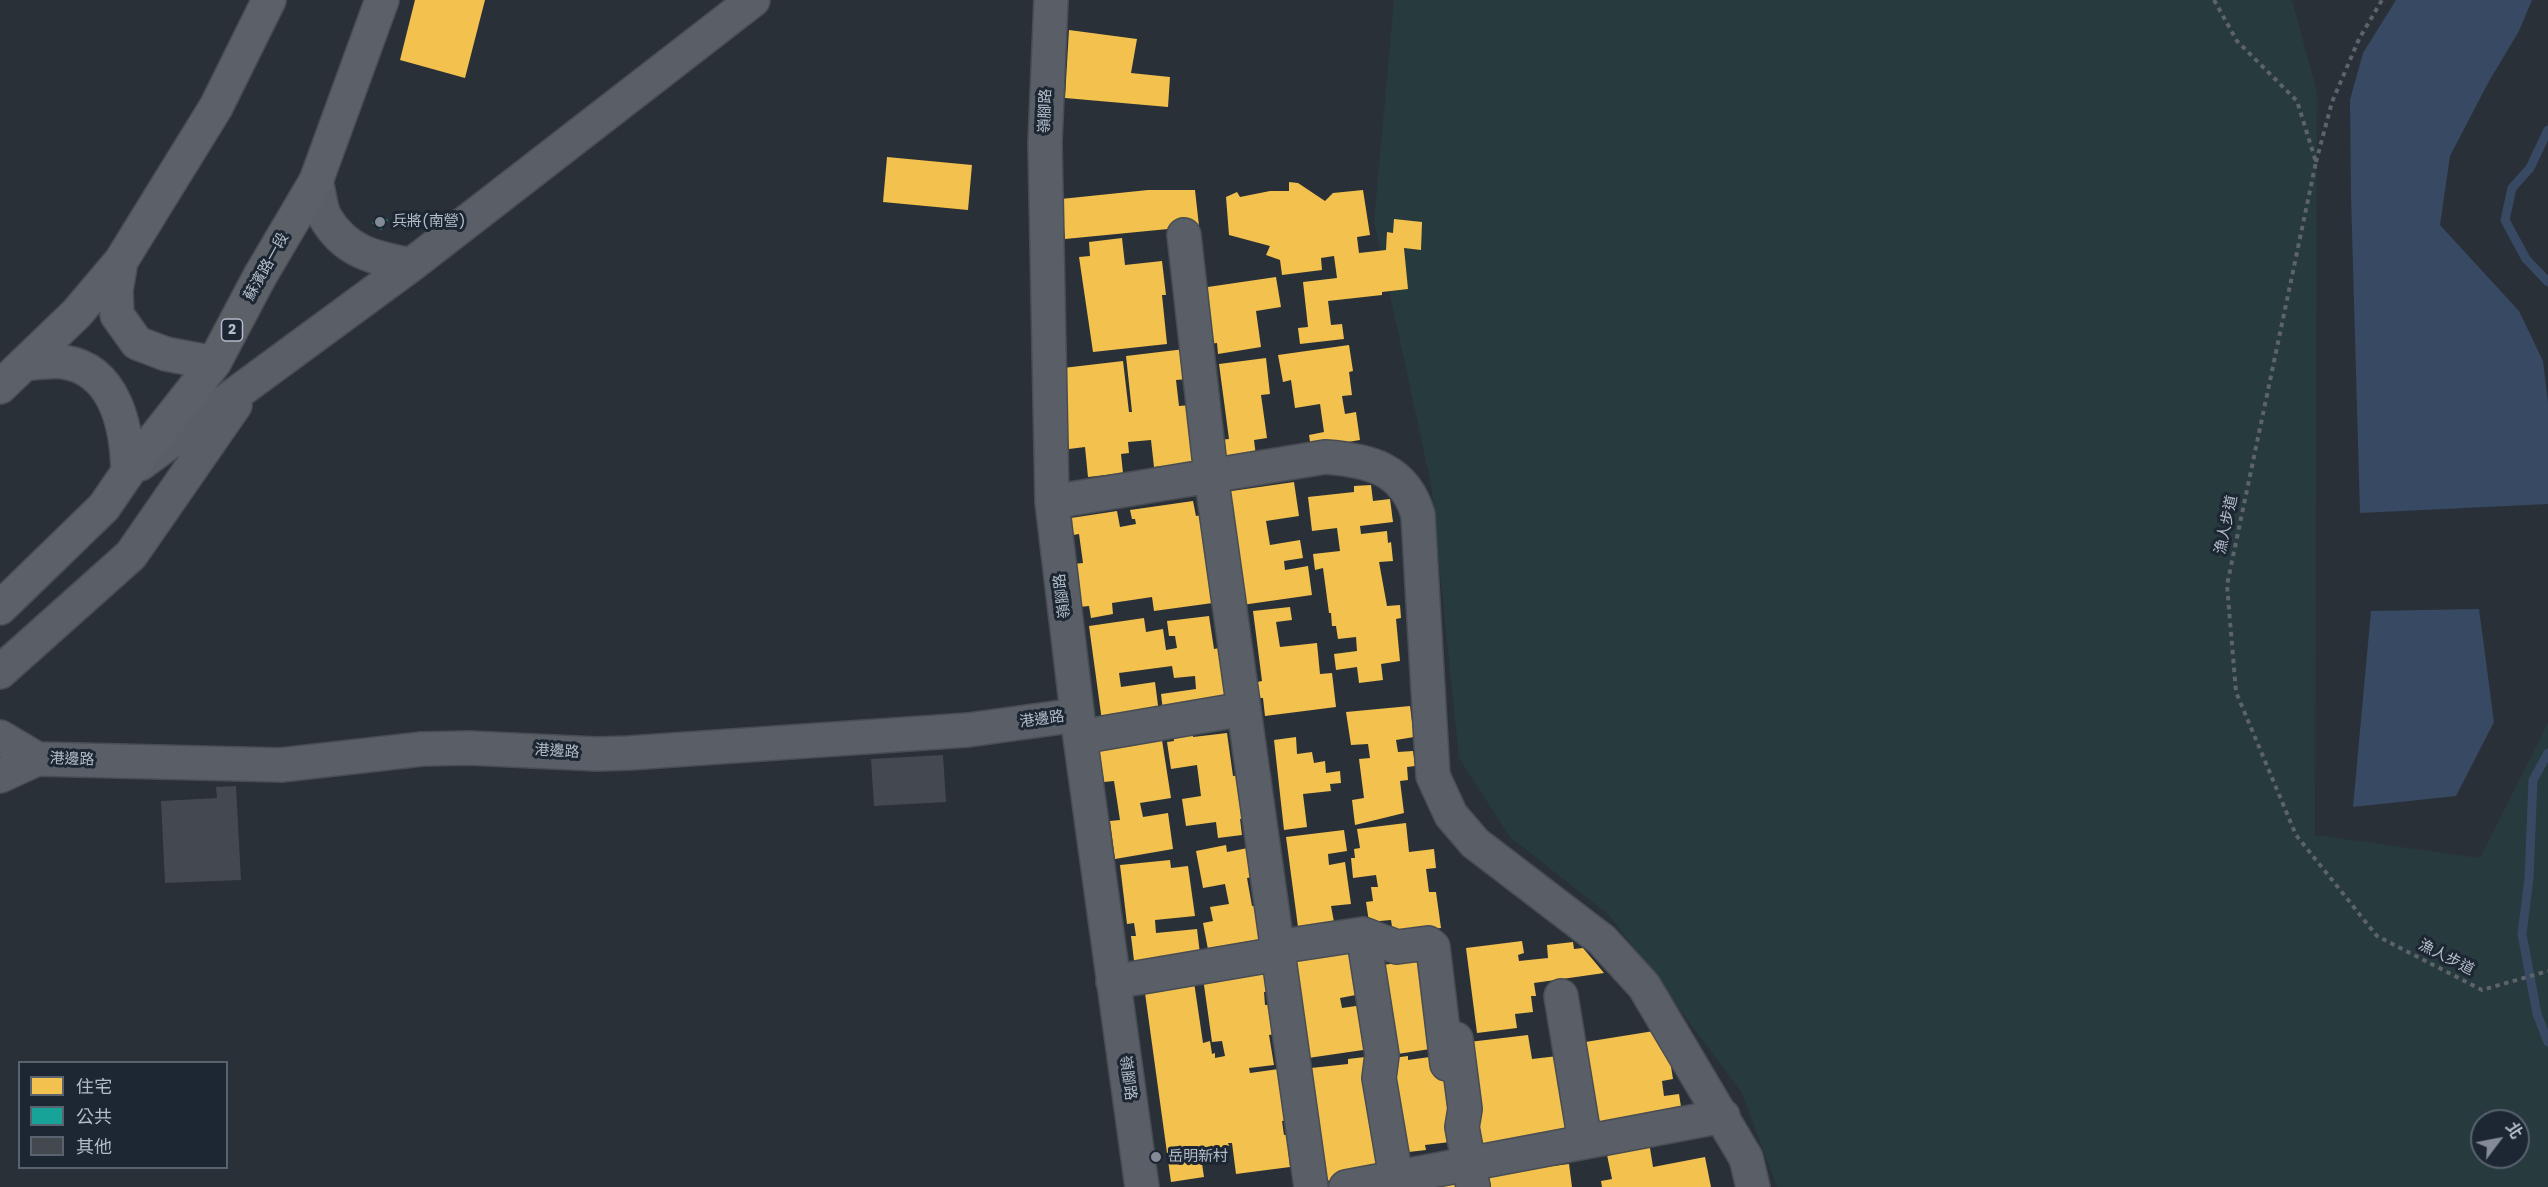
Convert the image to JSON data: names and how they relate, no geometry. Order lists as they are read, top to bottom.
{
  "streets": {
    "main road": ["蘇濱路一段", "2"],
    "street": ["嶺腳路", "港邊路"],
    "path": ["漁人步道"]
  },
  "crossings": [
    ["嶺腳路", "港邊路"]
  ],
  "places": ["兵將(南營)", "岳明新村"],
  "legend": ["住宅", "公共", "其他"],
  "north": "top right"
}
